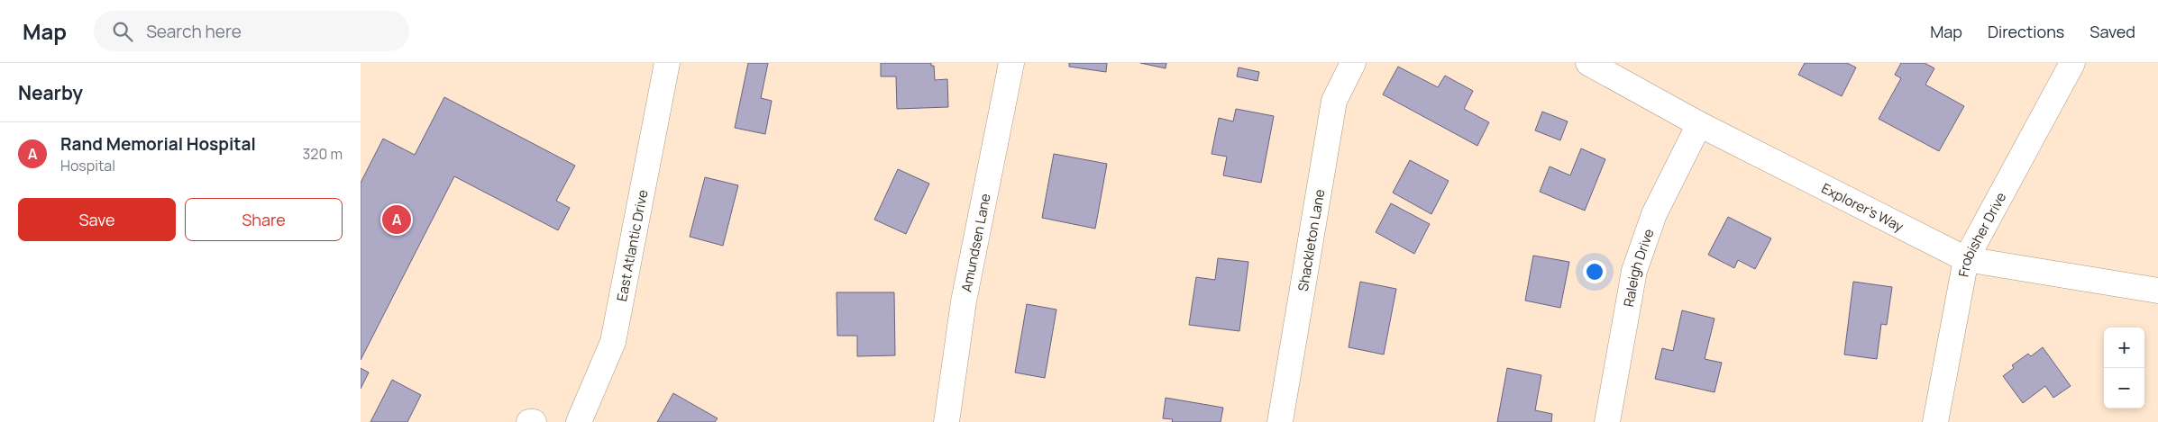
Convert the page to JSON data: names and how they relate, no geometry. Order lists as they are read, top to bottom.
{
  "streets": {
    "street": [
      "Explorer's Way",
      "Frobisher Drive",
      "Shackleton Lane",
      "Amundsen Lane",
      "East Atlantic Drive",
      "Raleigh Drive"
    ]
  },
  "crossings": [
    ["Explorer's Way", "Frobisher Drive"],
    ["Explorer's Way", "Raleigh Drive"]
  ],
  "page": {
    "header": "Map",
    "search": "Search here",
    "nav": ["Map", "Directions", "Saved"],
    "heading": "Nearby",
    "list": [
      {
        "mark": "A",
        "name": "Rand Memorial Hospital",
        "note": "Hospital",
        "value": "320 m"
      }
    ],
    "buttons": ["Save", "Share"],
    "pins": "A",
    "map_buttons": ["+", "−"]
  }
}
